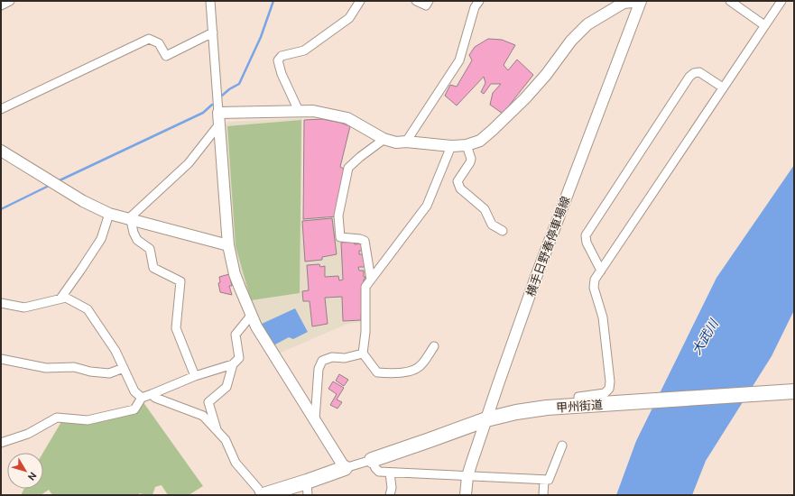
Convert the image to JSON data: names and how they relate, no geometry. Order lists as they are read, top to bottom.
{
  "streets": {
    "highway": ["甲州街道"],
    "street": ["横手日野春停車場線"]
  },
  "crossings": [
    ["横手日野春停車場線", "甲州街道"]
  ],
  "water": ["大武川"],
  "north": "bottom right"
}
